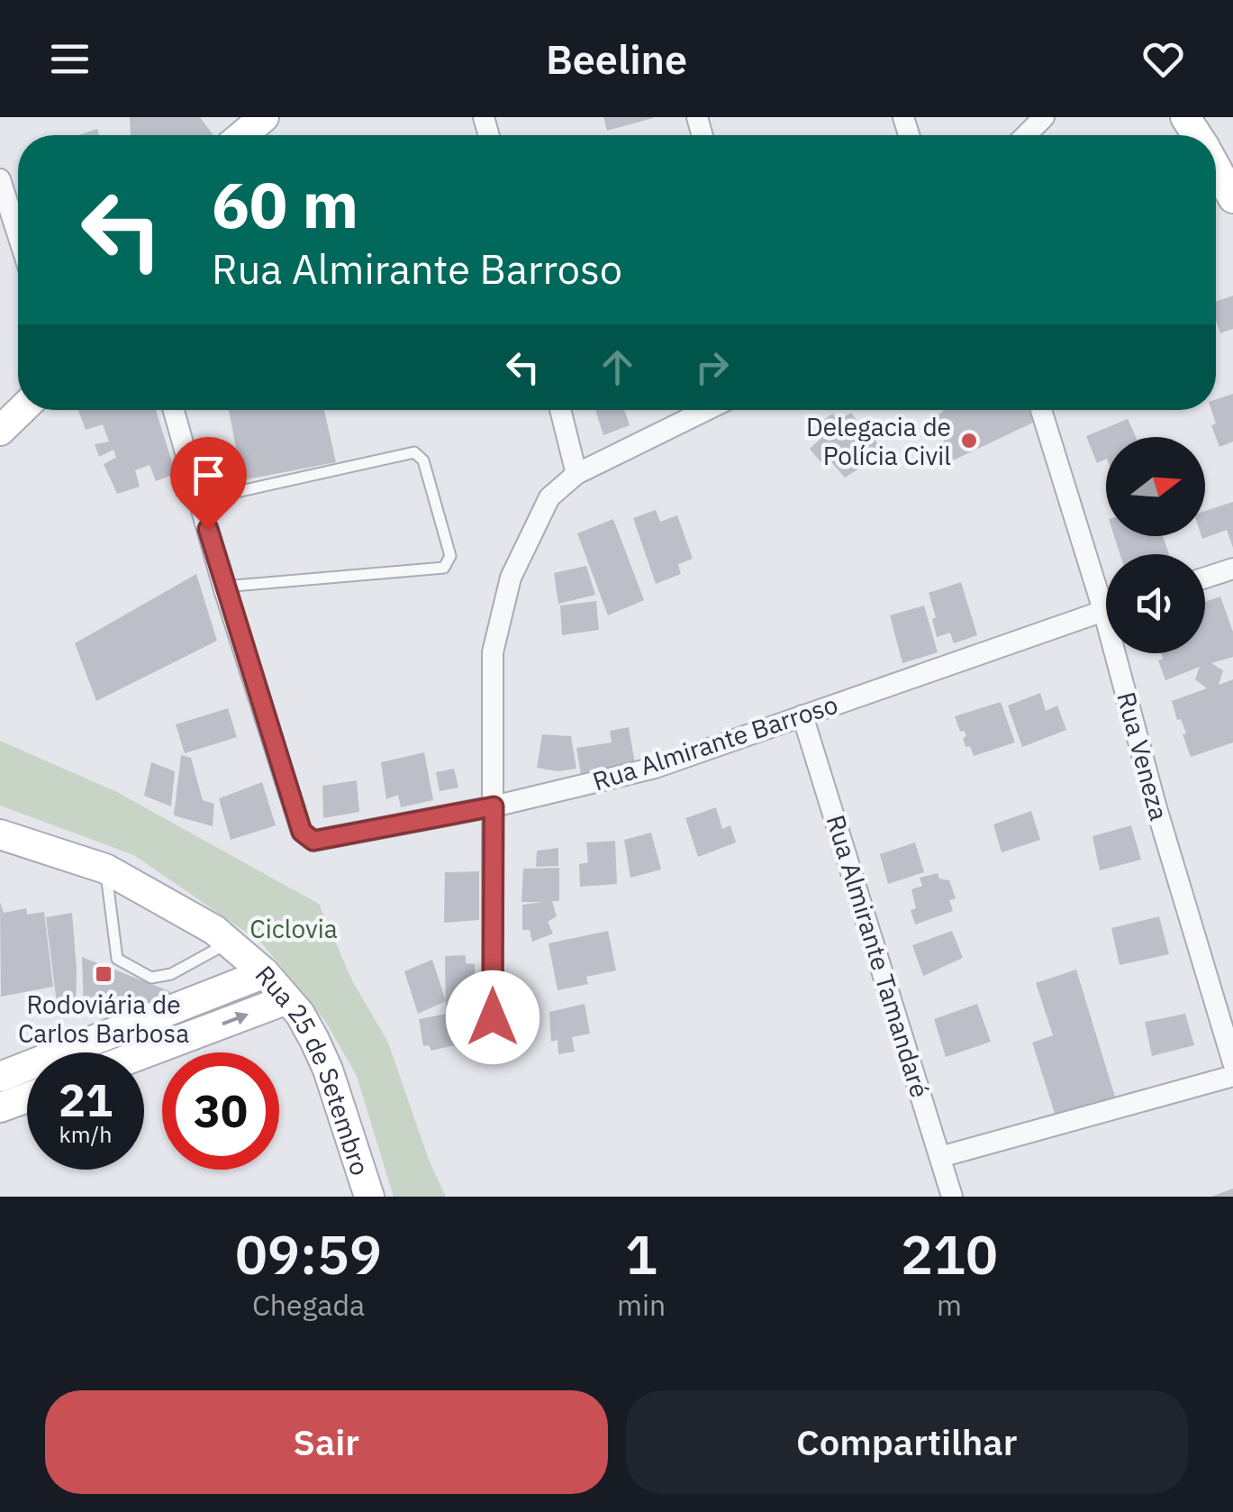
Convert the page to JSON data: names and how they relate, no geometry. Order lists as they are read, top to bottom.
{
  "streets": {
    "main road": ["Rua 25 de Setembro"],
    "street": ["Rua Almirante Barroso", "Rua Veneza", "Rua Almirante Tamandaré"]
  },
  "crossings": [
    ["Rua Almirante Barroso", "Rua Almirante Tamandaré"]
  ],
  "parks": ["Ciclovia"],
  "places": {
    "other": ["Delegacia de Polícia Civil"],
    "transit": ["Rodoviária de Carlos Barbosa"]
  },
  "north": "right",
  "page": {
    "header": "Beeline",
    "turn": ["60 m", "Rua Almirante Barroso"],
    "speed": "21 km/h",
    "limit": "30",
    "eta": [
      "09:59",
      "Chegada",
      "1",
      "min",
      "210",
      "m"
    ],
    "buttons": ["Sair", "Compartilhar"]
  }
}
